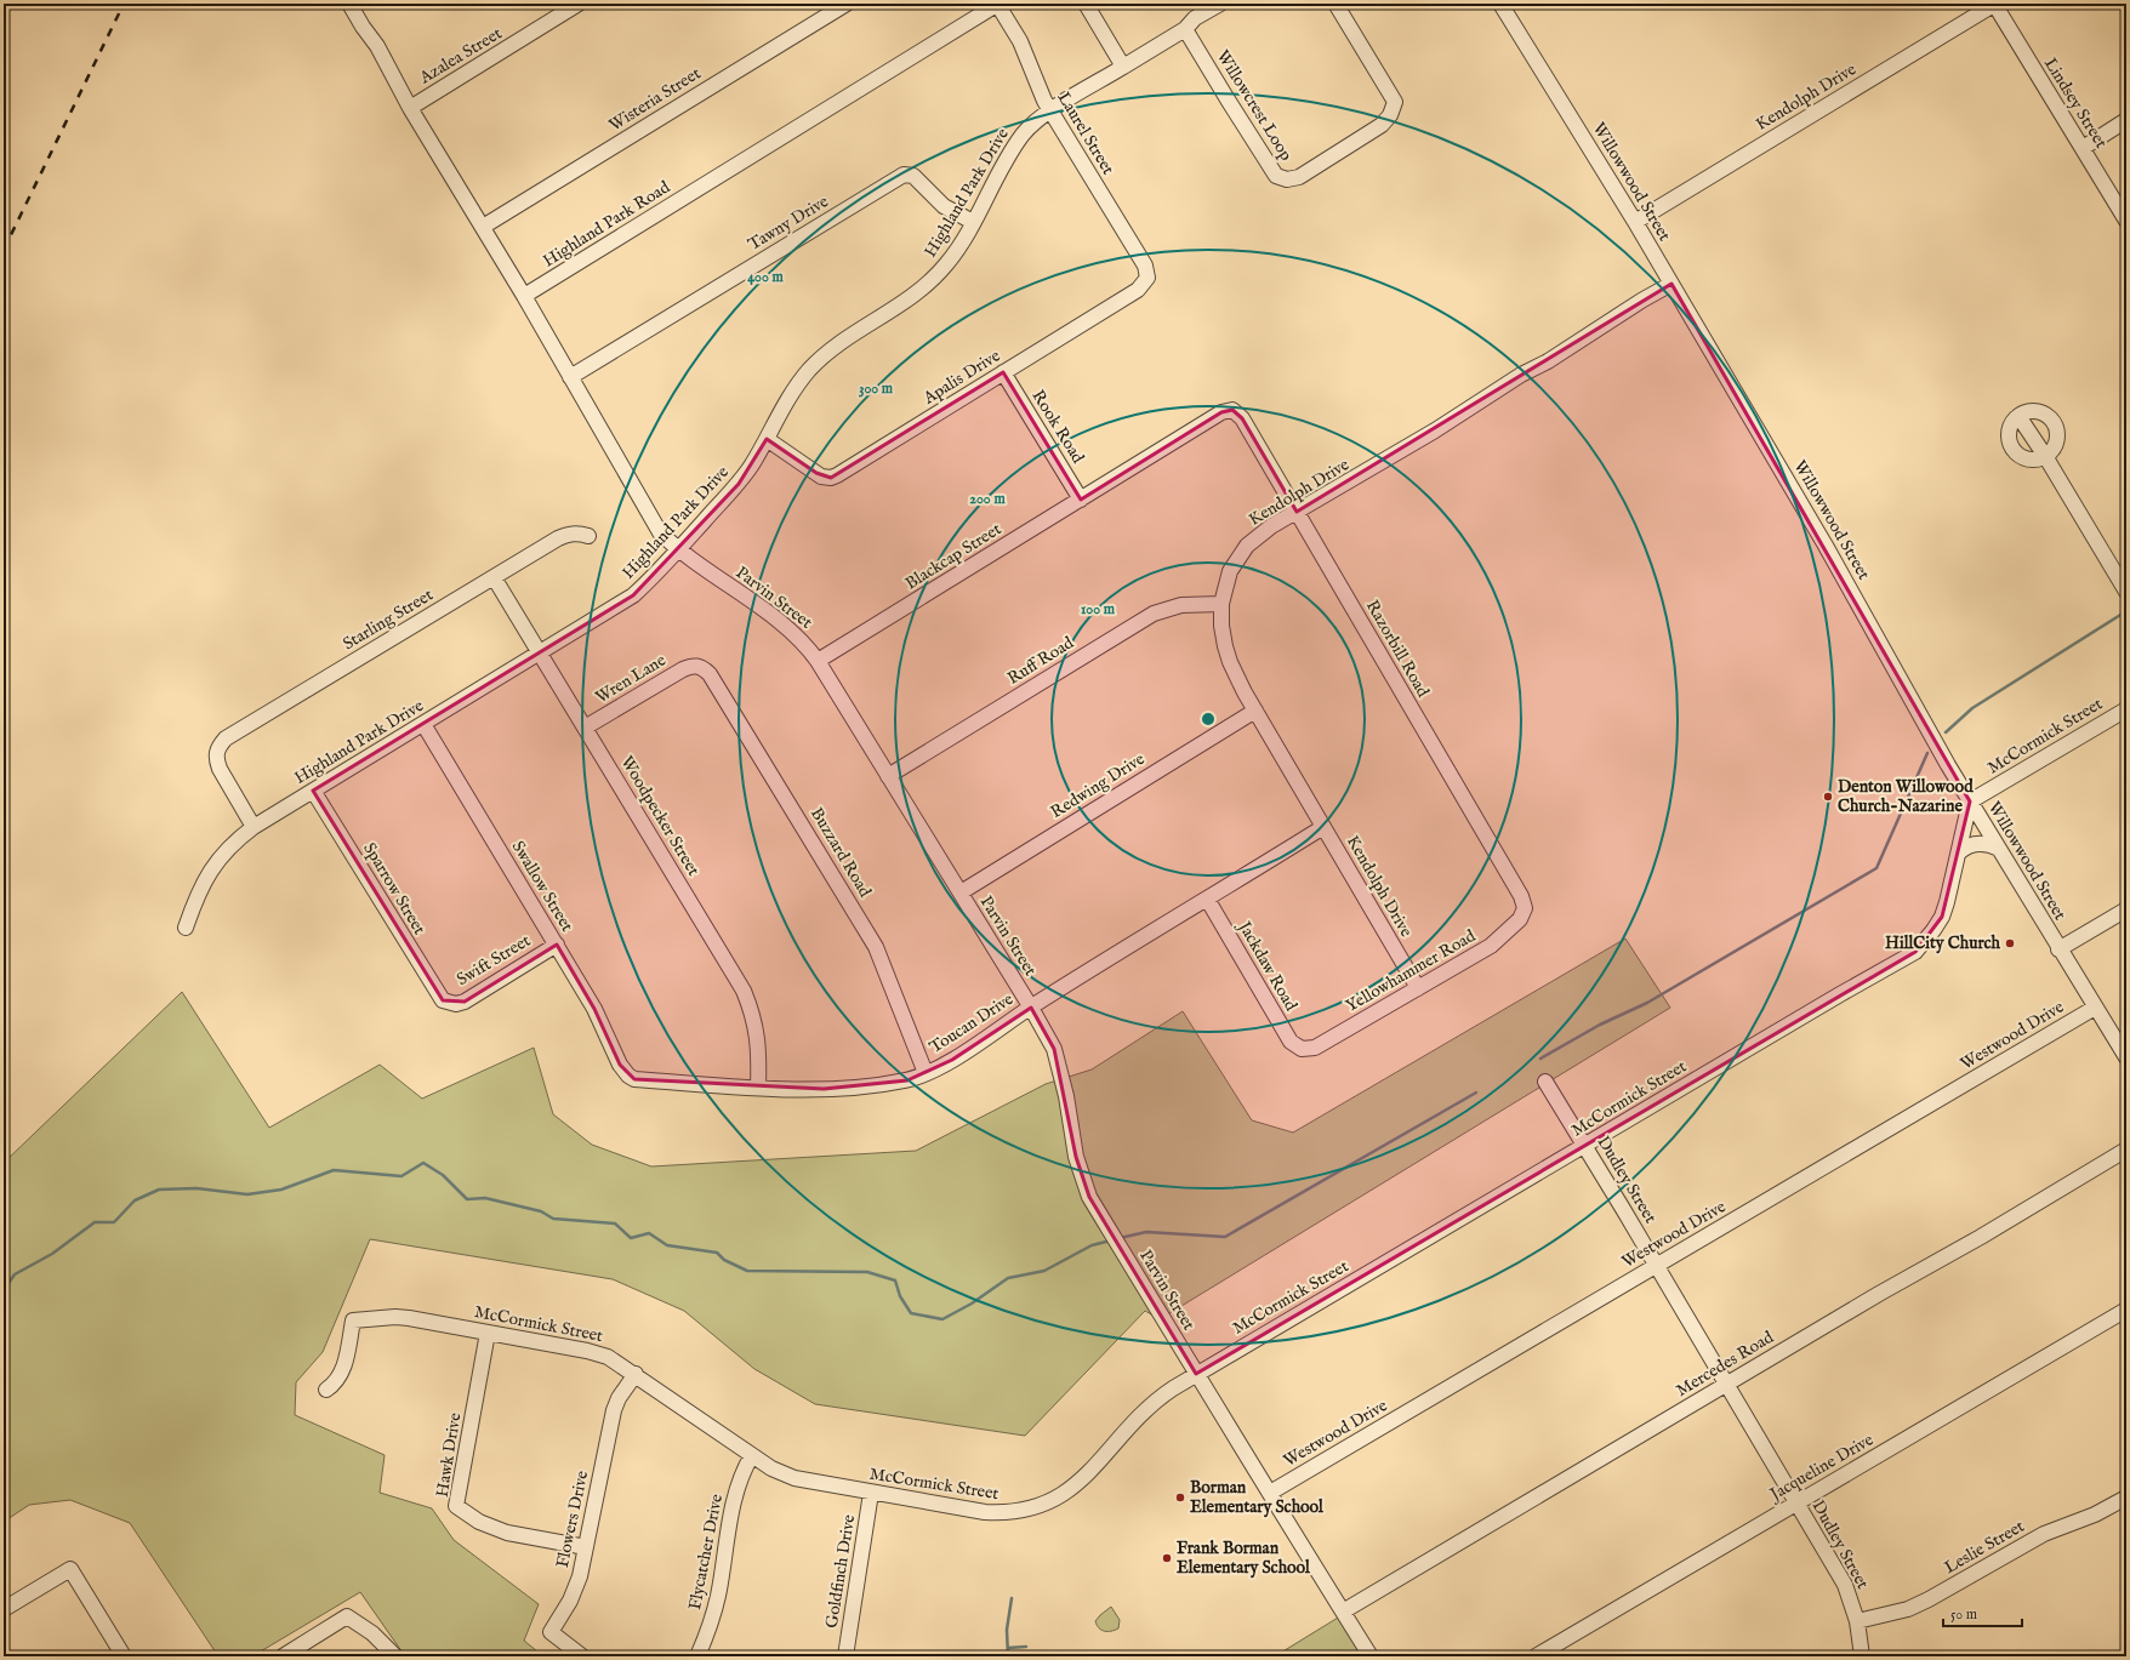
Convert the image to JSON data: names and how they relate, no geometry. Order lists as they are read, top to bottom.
{
  "streets": {
    "street": [
      "Azalea Street",
      "Kendolph Drive",
      "Wisteria Street",
      "Lindsey Street",
      "Willowcrest Loop",
      "Laurel Street",
      "Willowwood Street",
      "Highland Park Drive",
      "Tawny Drive",
      "Highland Park Road",
      "Apalis Drive",
      "Rook Road",
      "Blackcap Street",
      "Parvin Street",
      "Starling Street",
      "Razorbill Road",
      "Ruff Road",
      "Wren Lane",
      "McCormick Street",
      "Redwing Drive",
      "Woodpecker Street",
      "Buzzard Road",
      "Swallow Street",
      "Sparrow Street",
      "Swift Street",
      "Jackdaw Road",
      "Yellowhammer Road",
      "Toucan Drive",
      "Westwood Drive",
      "Dudley Street",
      "Mercedes Road",
      "Hawk Drive",
      "Jacqueline Drive",
      "Flowers Drive",
      "Leslie Street",
      "Flycatcher Drive",
      "Goldfinch Drive"
    ]
  },
  "crossings": [
    ["Kendolph Drive", "Lindsey Street"],
    ["Kendolph Drive", "Willowwood Street"],
    ["Kendolph Drive", "Razorbill Road"],
    ["Kendolph Drive", "Ruff Road"],
    ["Kendolph Drive", "Redwing Drive"],
    ["Kendolph Drive", "Yellowhammer Road"],
    ["Kendolph Drive", "Toucan Drive"],
    ["Laurel Street", "Highland Park Drive"],
    ["Laurel Street", "Highland Park Road"],
    ["Laurel Street", "Apalis Drive"],
    ["Willowwood Street", "McCormick Street"],
    ["Willowwood Street", "Westwood Drive"],
    ["Highland Park Drive", "Tawny Drive"],
    ["Highland Park Drive", "Apalis Drive"],
    ["Highland Park Drive", "Parvin Street"],
    ["Highland Park Drive", "Starling Street"],
    ["Highland Park Drive", "Woodpecker Street"],
    ["Highland Park Drive", "Swallow Street"],
    ["Highland Park Drive", "Sparrow Street"],
    ["Tawny Drive", "Parvin Street"],
    ["Highland Park Road", "Parvin Street"],
    ["Apalis Drive", "Rook Road"],
    ["Rook Road", "Blackcap Street"],
    ["Blackcap Street", "Parvin Street"],
    ["Blackcap Street", "Razorbill Road"],
    ["Parvin Street", "Ruff Road"],
    ["Parvin Street", "McCormick Street"],
    ["Parvin Street", "Redwing Drive"],
    ["Parvin Street", "Toucan Drive"],
    ["Parvin Street", "Westwood Drive"],
    ["Parvin Street", "Mercedes Road"],
    ["Starling Street", "Woodpecker Street"],
    ["Razorbill Road", "Yellowhammer Road"],
    ["Wren Lane", "Woodpecker Street"],
    ["Wren Lane", "Buzzard Road"],
    ["McCormick Street", "Dudley Street"],
    ["McCormick Street", "Hawk Drive"],
    ["McCormick Street", "Flowers Drive"],
    ["McCormick Street", "Flycatcher Drive"],
    ["McCormick Street", "Goldfinch Drive"],
    ["Woodpecker Street", "Toucan Drive"],
    ["Buzzard Road", "Toucan Drive"],
    ["Swallow Street", "Swift Street"],
    ["Swallow Street", "Toucan Drive"],
    ["Sparrow Street", "Swift Street"],
    ["Jackdaw Road", "Yellowhammer Road"],
    ["Jackdaw Road", "Toucan Drive"],
    ["Westwood Drive", "Dudley Street"],
    ["Dudley Street", "Mercedes Road"],
    ["Dudley Street", "Jacqueline Drive"],
    ["Dudley Street", "Leslie Street"],
    ["Hawk Drive", "Flowers Drive"]
  ],
  "places": [
    "Denton Willowood Church-Nazarine",
    "HillCity Church",
    "Borman Elementary School",
    "Frank Borman Elementary School"
  ],
  "scale_bar": "50 m",
  "rings": [
    "400 m",
    "300 m",
    "200 m",
    "100 m"
  ]
}
